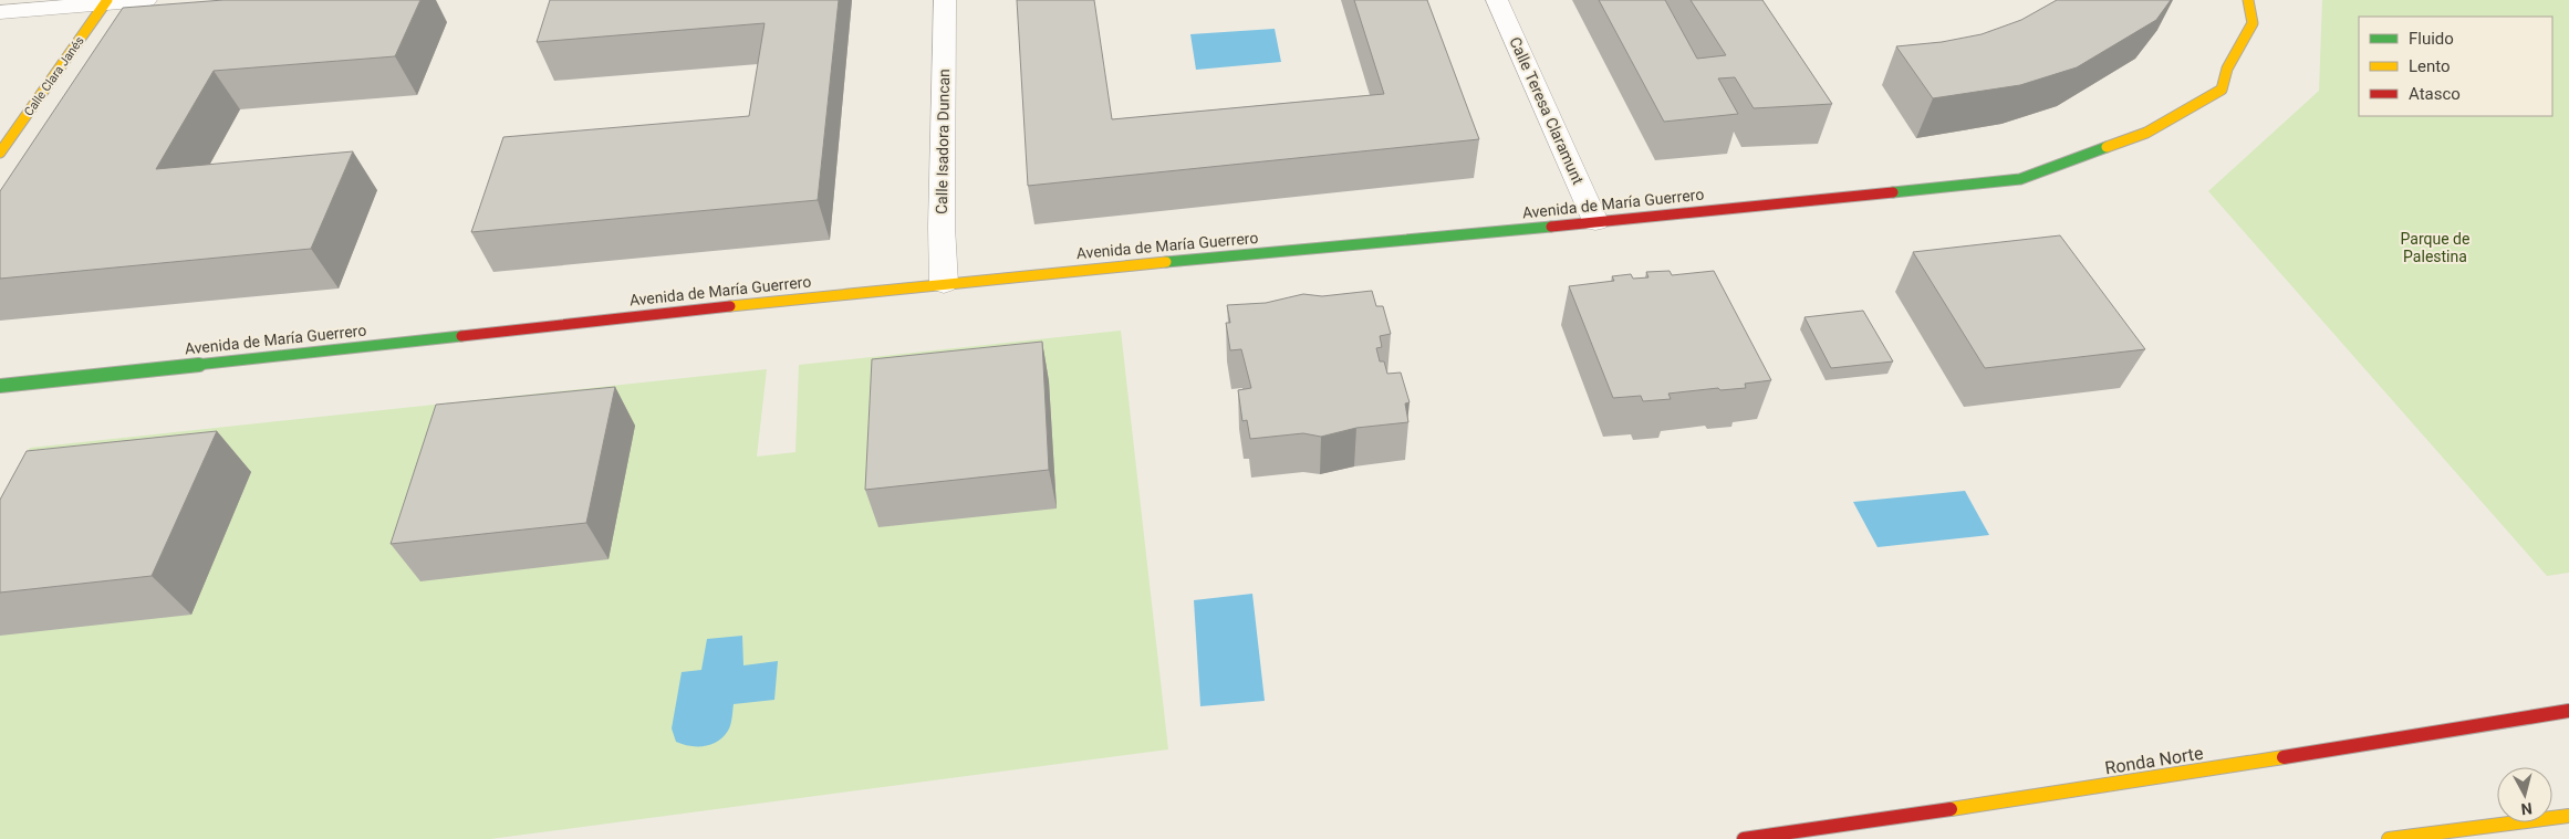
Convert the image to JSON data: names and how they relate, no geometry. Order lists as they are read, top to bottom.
{
  "streets": {
    "street": [
      "Calle Clara Janés",
      "Calle Teresa Claramunt",
      "Calle Isadora Duncan",
      "Avenida de María Guerrero",
      "Ronda Norte"
    ]
  },
  "crossings": [
    ["Calle Teresa Claramunt", "Avenida de María Guerrero"],
    ["Calle Isadora Duncan", "Avenida de María Guerrero"]
  ],
  "parks": ["Parque de Palestina"],
  "legend": ["Fluido", "Lento", "Atasco"],
  "north": "bottom"
}
